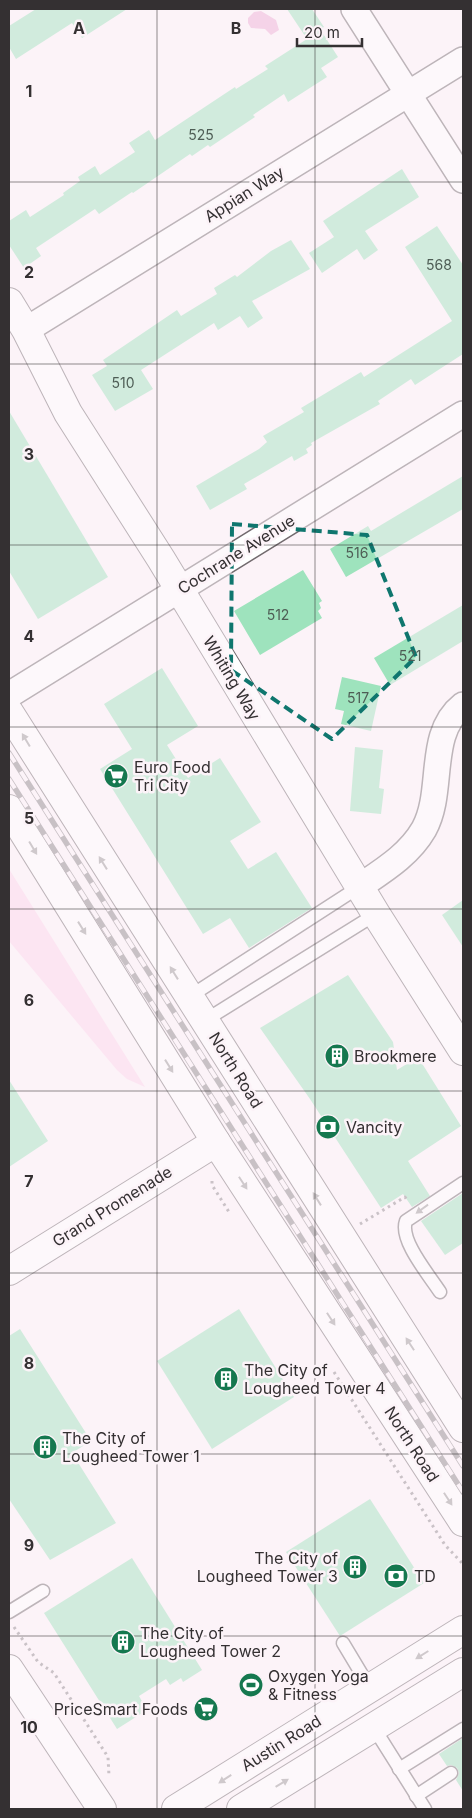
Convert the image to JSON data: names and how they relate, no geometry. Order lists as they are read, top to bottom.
{
  "streets": {
    "main road": [
      "Whiting Way",
      "North Road",
      "Grand Promenade",
      "Austin Road"
    ],
    "street": ["Appian Way", "Cochrane Avenue"]
  },
  "crossings": [
    ["Appian Way", "Whiting Way"],
    ["Cochrane Avenue", "Whiting Way"],
    ["North Road", "Grand Promenade"]
  ],
  "places": {
    "supermarket": ["Euro Food Tri City", "PriceSmart Foods"],
    "building": [
      "Brookmere",
      "The City of Lougheed Tower 4",
      "The City of Lougheed Tower 1",
      "The City of Lougheed Tower 3",
      "The City of Lougheed Tower 2"
    ],
    "bank": ["Vancity", "TD"],
    "sports": ["Oxygen Yoga & Fitness"]
  },
  "house_numbers": [
    "525",
    "568",
    "510",
    "516",
    "512",
    "521",
    "517"
  ],
  "scale_bar": "20 m",
  "grid": {
    "columns": ["A", "B"],
    "rows": [
      "1",
      "2",
      "3",
      "4",
      "5",
      "6",
      "7",
      "8",
      "9",
      "10"
    ]
  }
}
